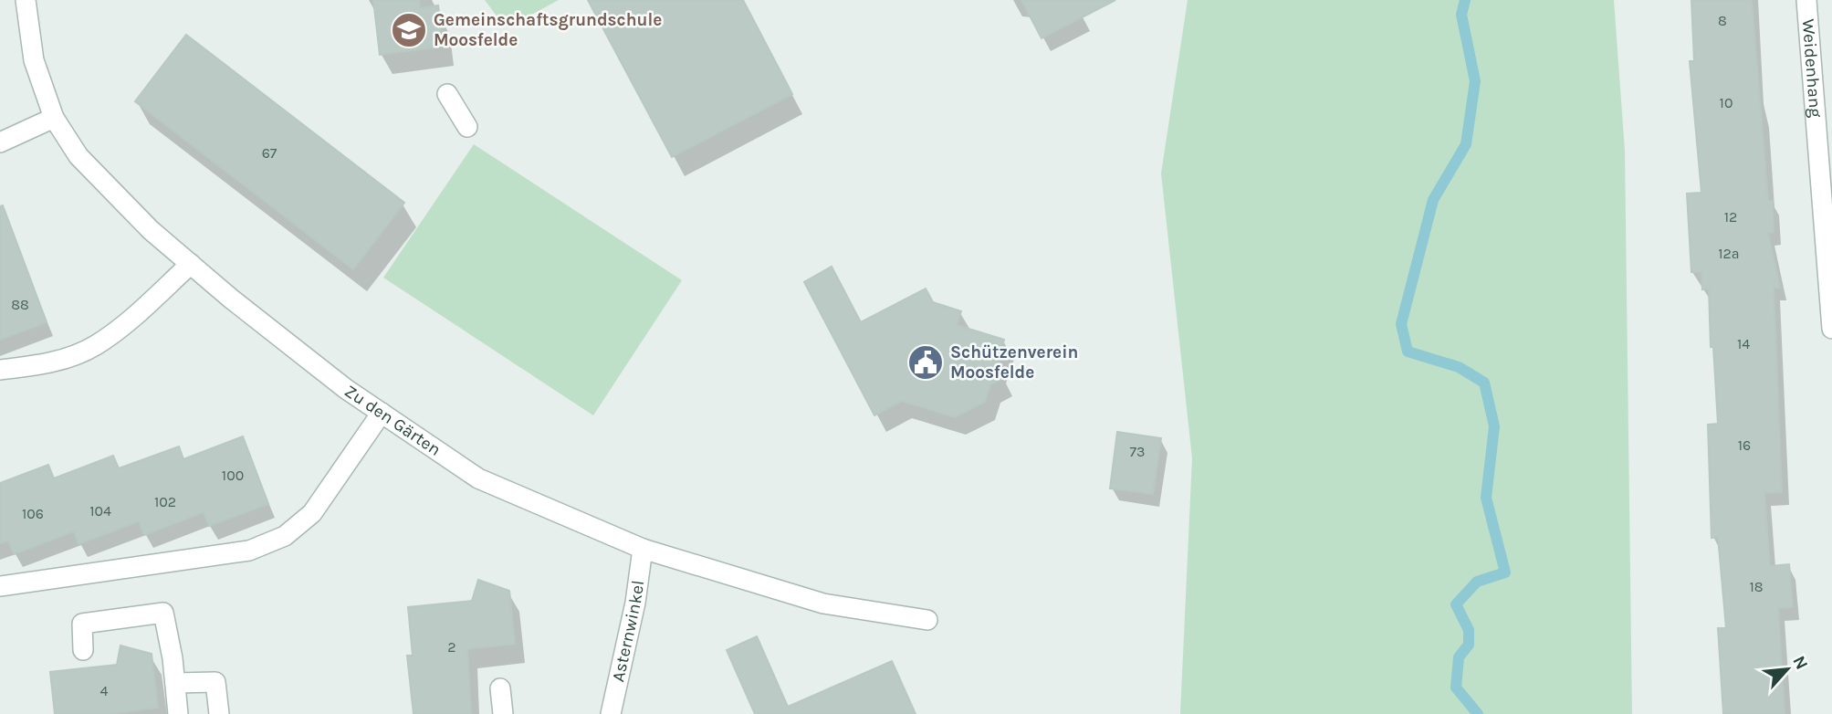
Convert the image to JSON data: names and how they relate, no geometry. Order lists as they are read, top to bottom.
{
  "streets": {
    "street": ["Weidenhang", "Zu den Gärten", "Asternwinkel"]
  },
  "crossings": [
    ["Zu den Gärten", "Asternwinkel"]
  ],
  "places": {
    "school or university": ["Gemeinschaftsgrundschule Moosfelde"],
    "public building": ["Schützenverein Moosfelde"]
  },
  "house_numbers": [
    "8",
    "10",
    "67",
    "12",
    "12a",
    "88",
    "14",
    "16",
    "73",
    "100",
    "102",
    "104",
    "106",
    "18",
    "2",
    "4"
  ],
  "north": "top right"
}
